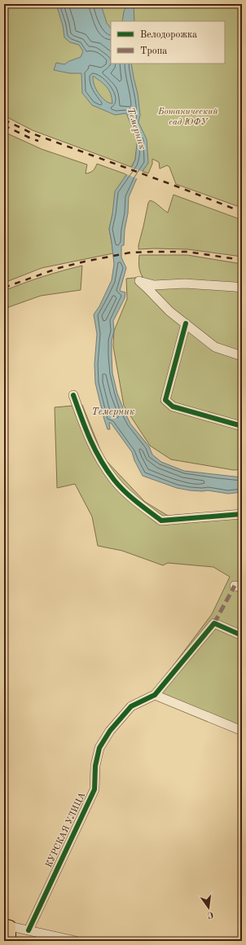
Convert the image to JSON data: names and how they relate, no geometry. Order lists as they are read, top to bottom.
{
  "streets": {
    "street": ["КУРСКАЯ УЛИЦА"]
  },
  "water": ["Темерник"],
  "parks": ["Ботанический сад ЮФУ"],
  "legend": ["Велодорожка", "Тропа"],
  "north": "bottom"
}
